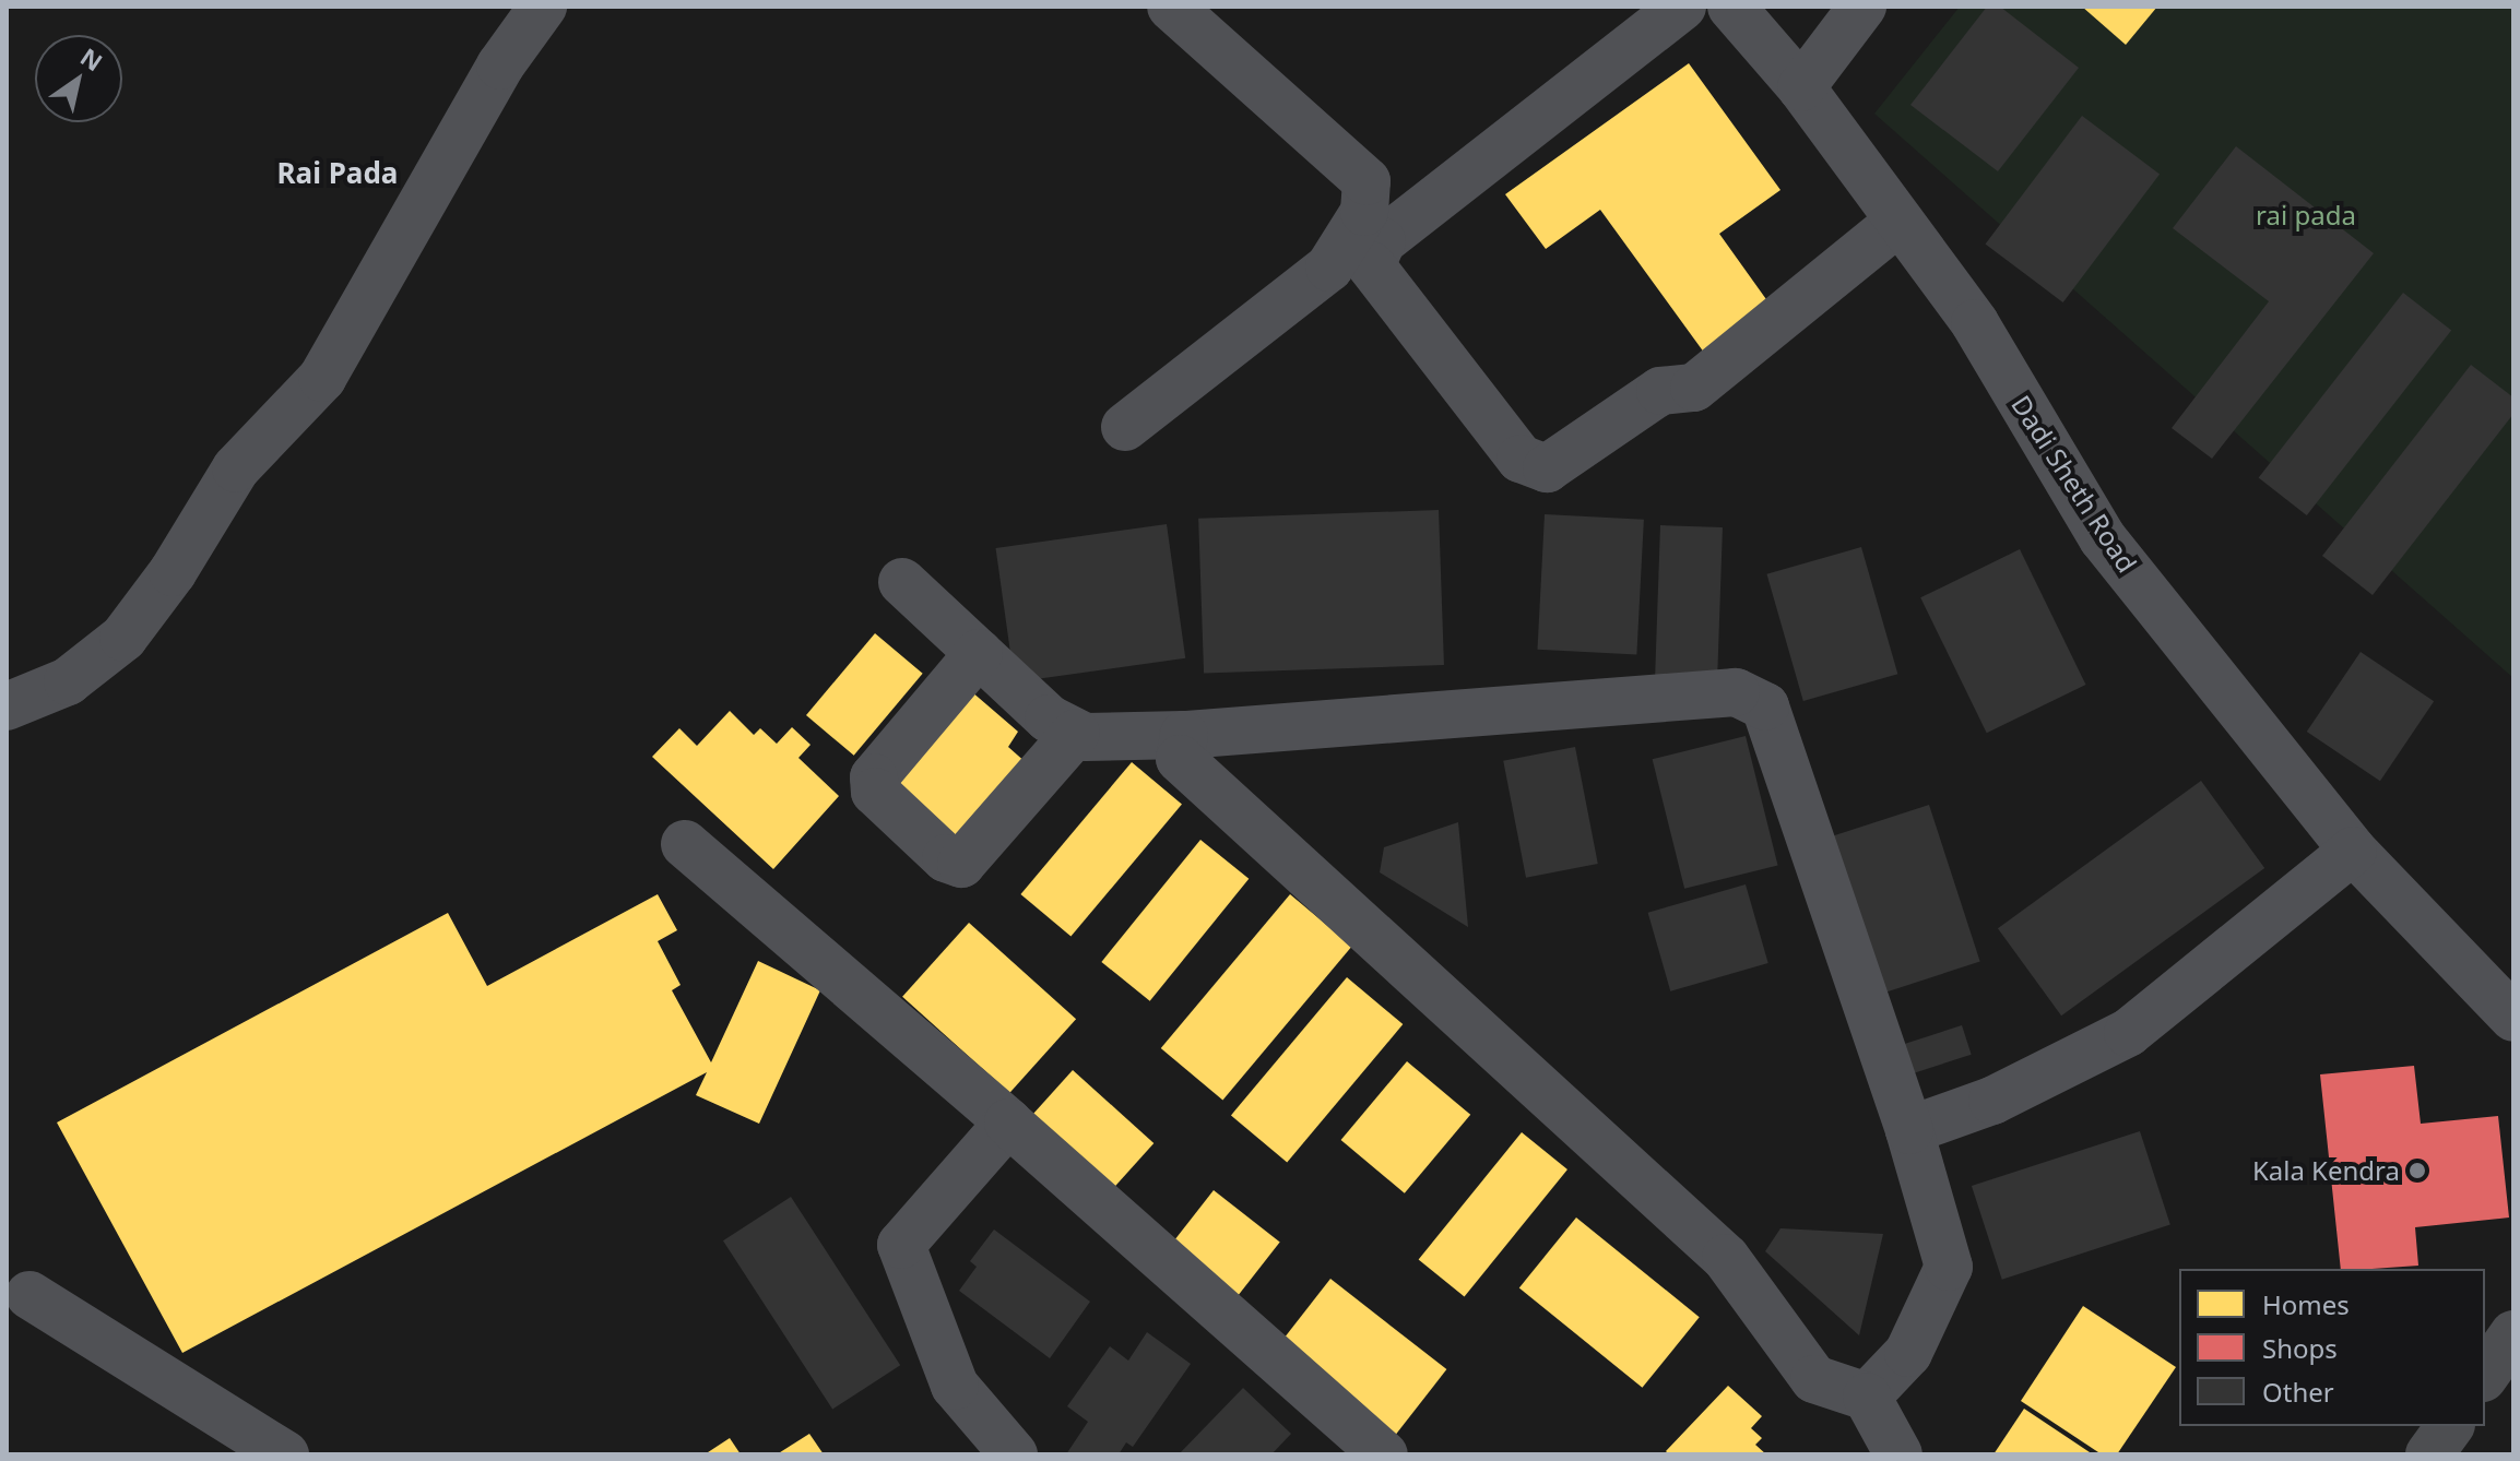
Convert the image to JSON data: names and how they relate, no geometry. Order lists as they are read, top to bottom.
{
  "streets": {
    "street": ["Dadi Sheth Road"]
  },
  "districts": ["Rai Pada"],
  "parks": ["rai pada"],
  "places": ["Kala Kendra"],
  "legend": ["Homes", "Shops", "Other"],
  "north": "top right"
}
